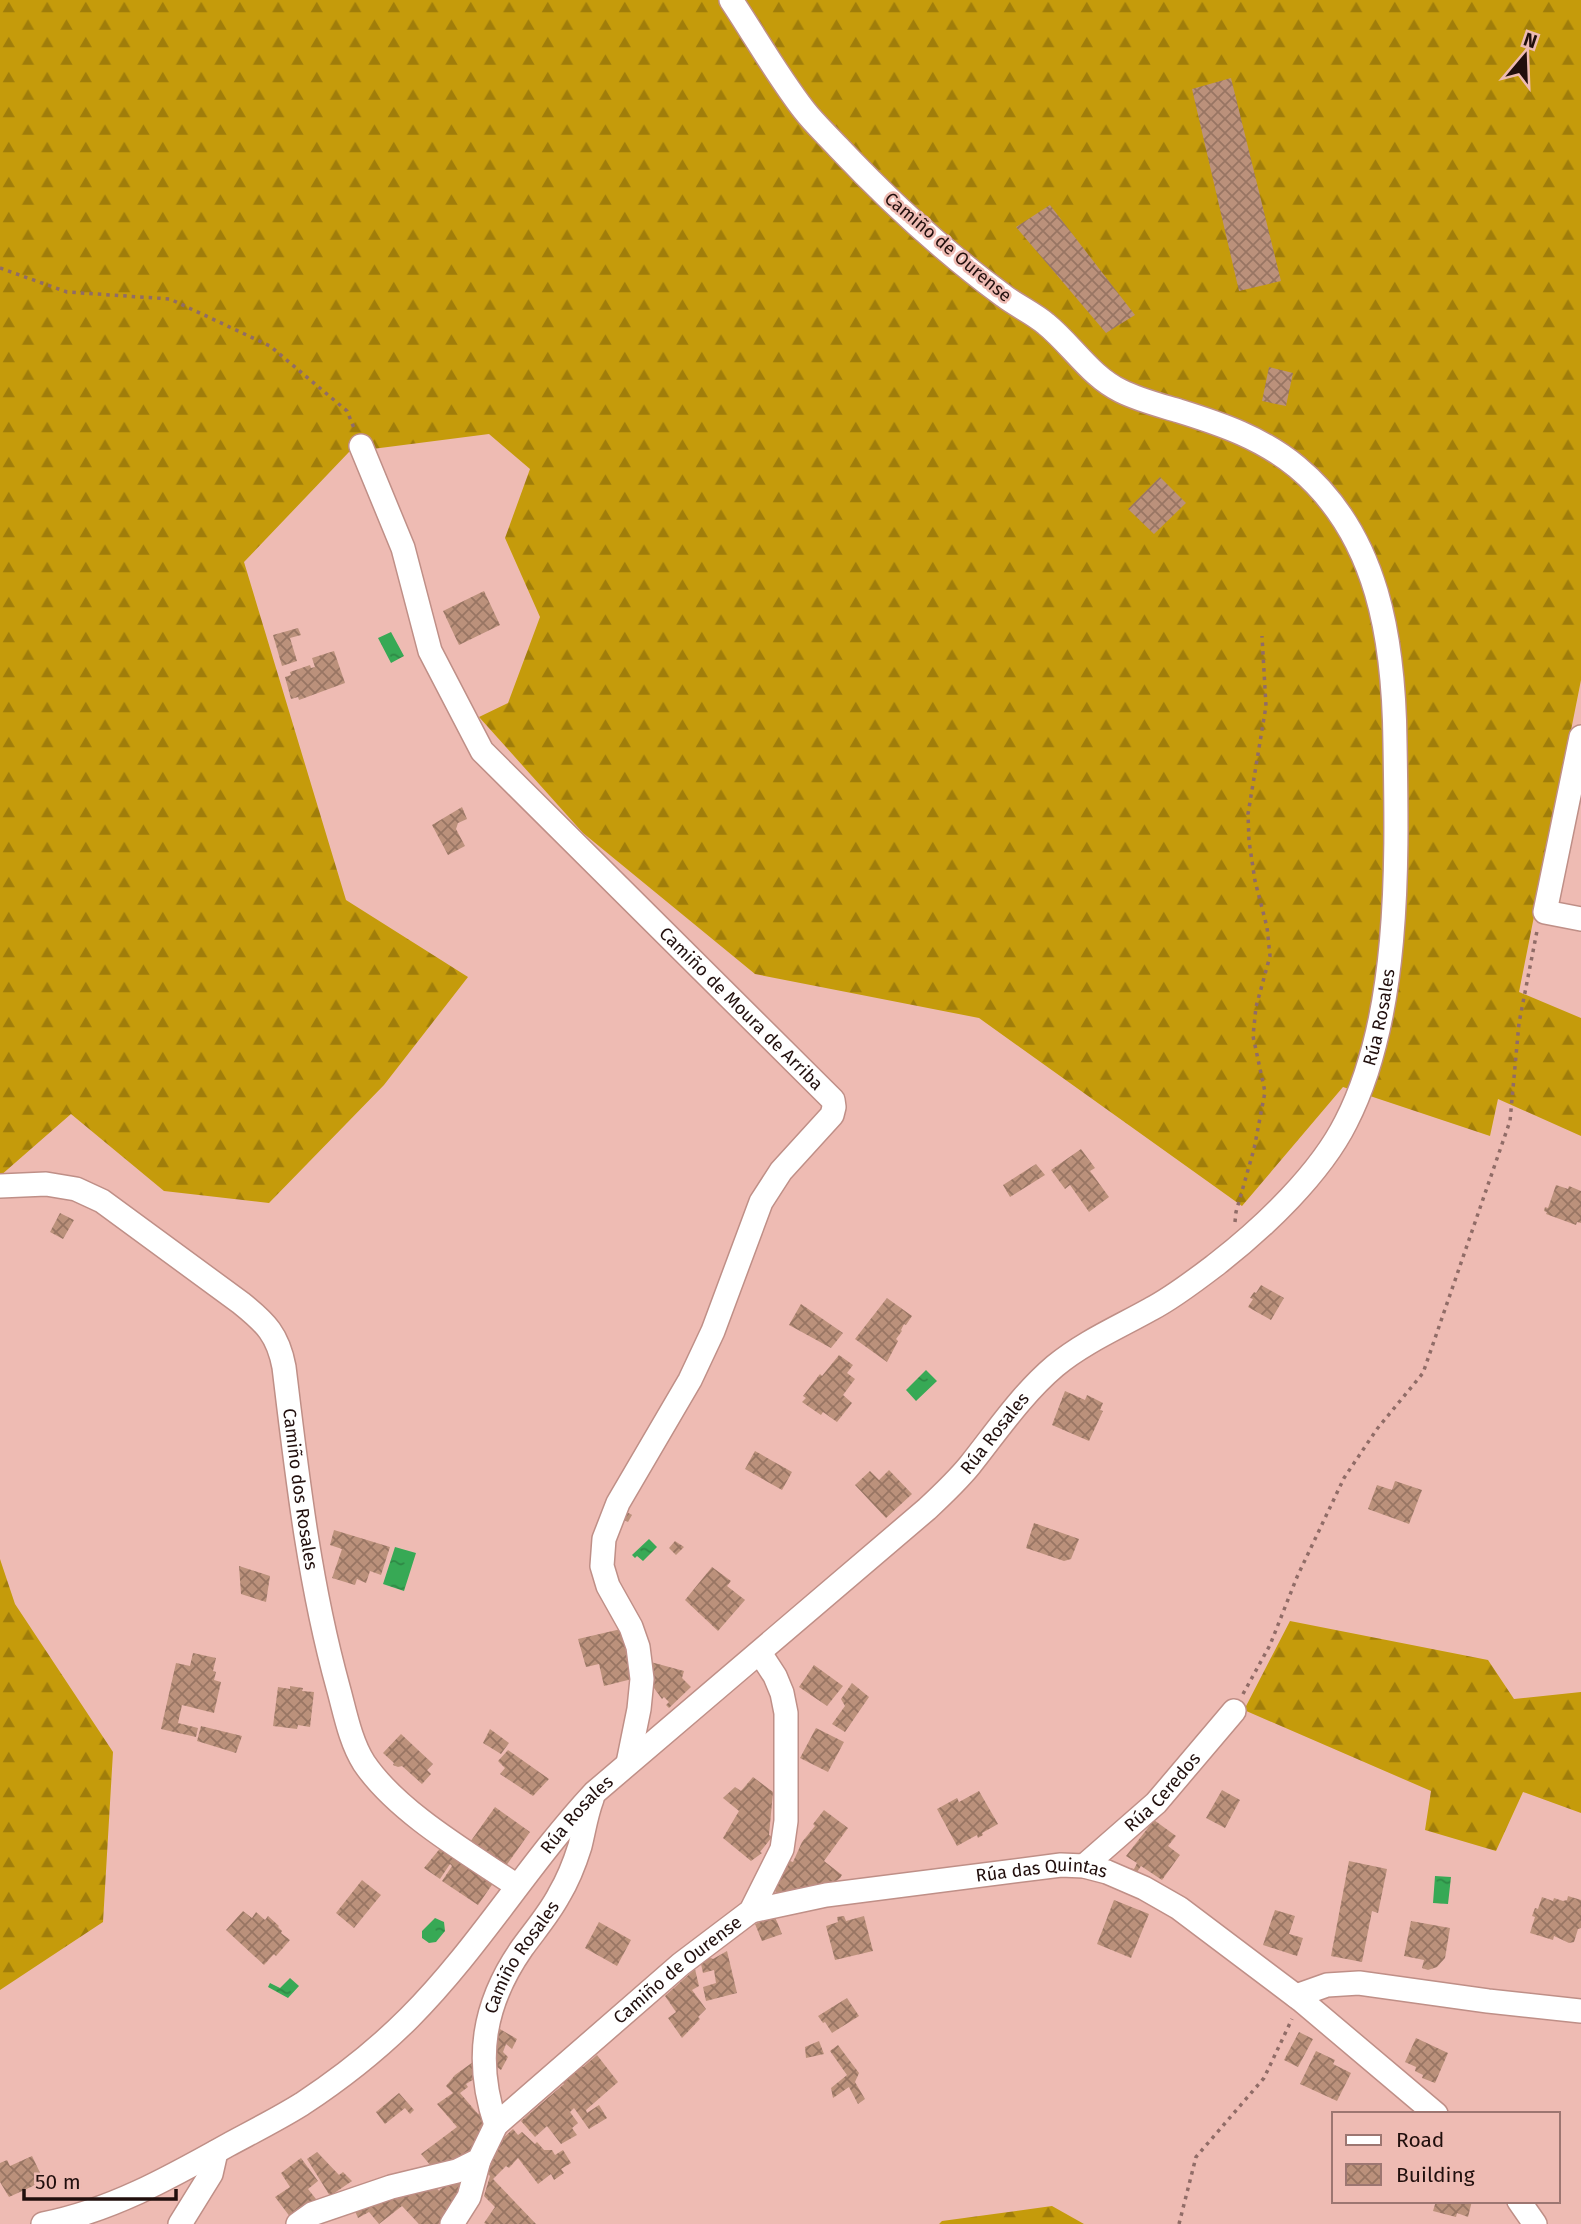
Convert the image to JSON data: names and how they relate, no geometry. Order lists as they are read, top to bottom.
{
  "streets": {
    "street": [
      "Camiño de Ourense",
      "Camiño de Moura de Arriba",
      "Rúa Rosales",
      "Camiño dos Rosales",
      "Rúa Ceredos",
      "Rúa das Quintas",
      "Camiño Rosales"
    ]
  },
  "crossings": [
    ["Camiño de Ourense", "Rúa Rosales"],
    ["Camiño de Ourense", "Rúa das Quintas"],
    ["Camiño de Ourense", "Camiño Rosales"],
    ["Camiño de Moura de Arriba", "Rúa Rosales"],
    ["Rúa Rosales", "Camiño dos Rosales"],
    ["Rúa Rosales", "Camiño Rosales"],
    ["Rúa Ceredos", "Rúa das Quintas"]
  ],
  "legend": ["Road", "Building"],
  "scale_bar": "50 m",
  "north": "top"
}
